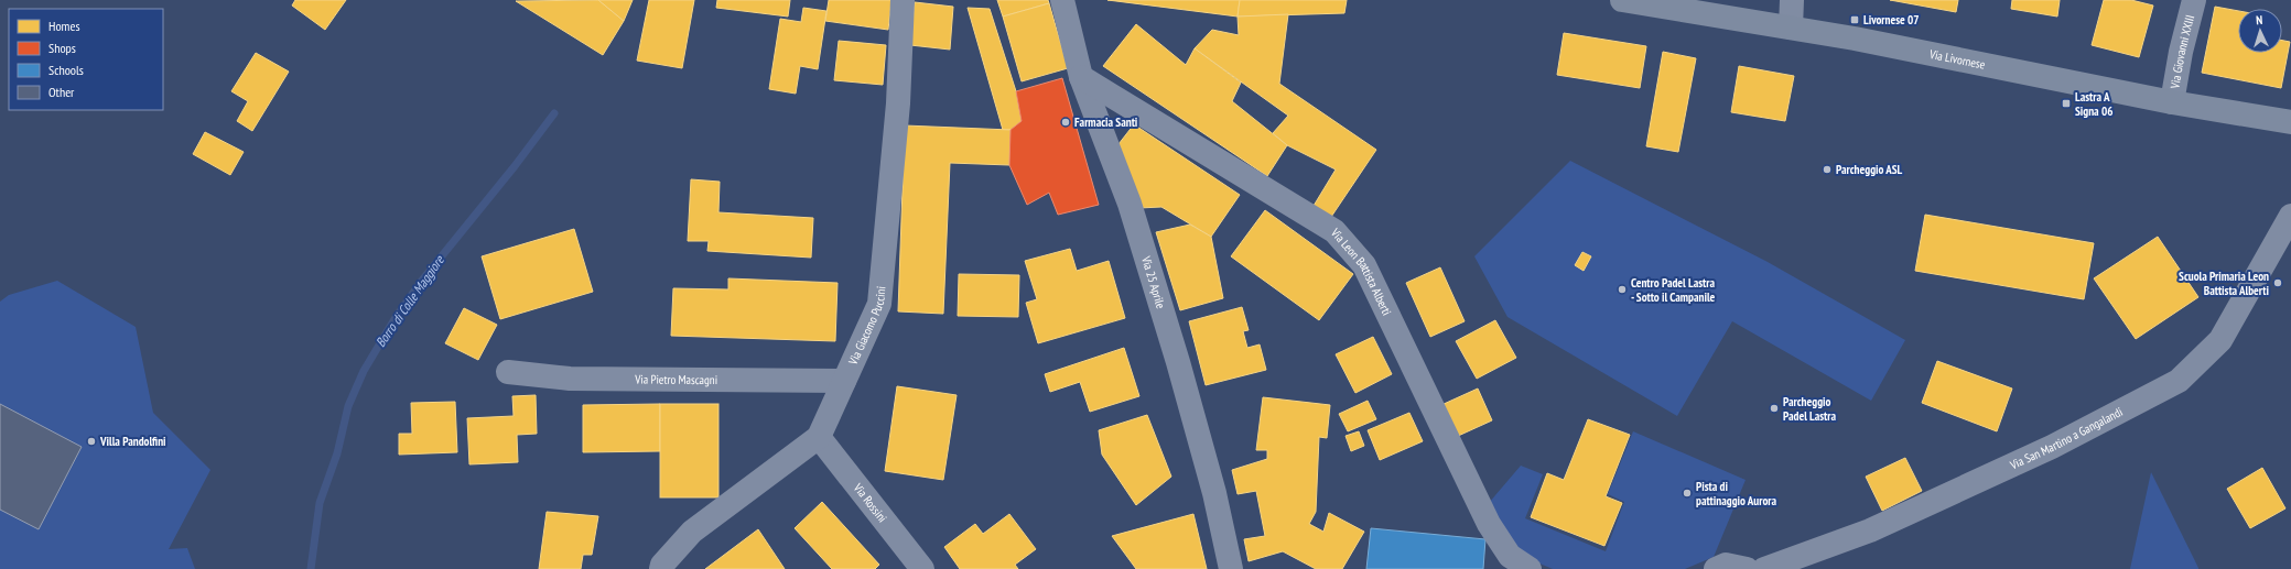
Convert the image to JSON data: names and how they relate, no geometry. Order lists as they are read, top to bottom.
{
  "streets": {
    "main road": ["Via Livornese"],
    "street": [
      "Via Giovanni XXIII",
      "Via Leon Battista Alberti",
      "Via 25 Aprile",
      "Via Giacomo Puccini",
      "Via Pietro Mascagni",
      "Via San Martino a Gangalandi",
      "Via Rossini"
    ]
  },
  "crossings": [
    ["Via Giovanni XXIII", "Via Livornese"],
    ["Via Leon Battista Alberti", "Via 25 Aprile"],
    ["Via Giacomo Puccini", "Via Pietro Mascagni"],
    ["Via Giacomo Puccini", "Via Rossini"]
  ],
  "water": ["Borro di Colle Maggiore"],
  "places": {
    "transit": ["Livornese 07", "Lastra A Signa 06"],
    "other": [
      "Farmacia Santi",
      "Parcheggio ASL",
      "Scuola Primaria Leon Battista Alberti",
      "Centro Padel Lastra - Sotto il Campanile",
      "Parcheggio Padel Lastra",
      "Villa Pandolfini",
      "Pista di pattinaggio Aurora"
    ]
  },
  "legend": [
    "Homes",
    "Shops",
    "Schools",
    "Other"
  ],
  "north": "top"
}
